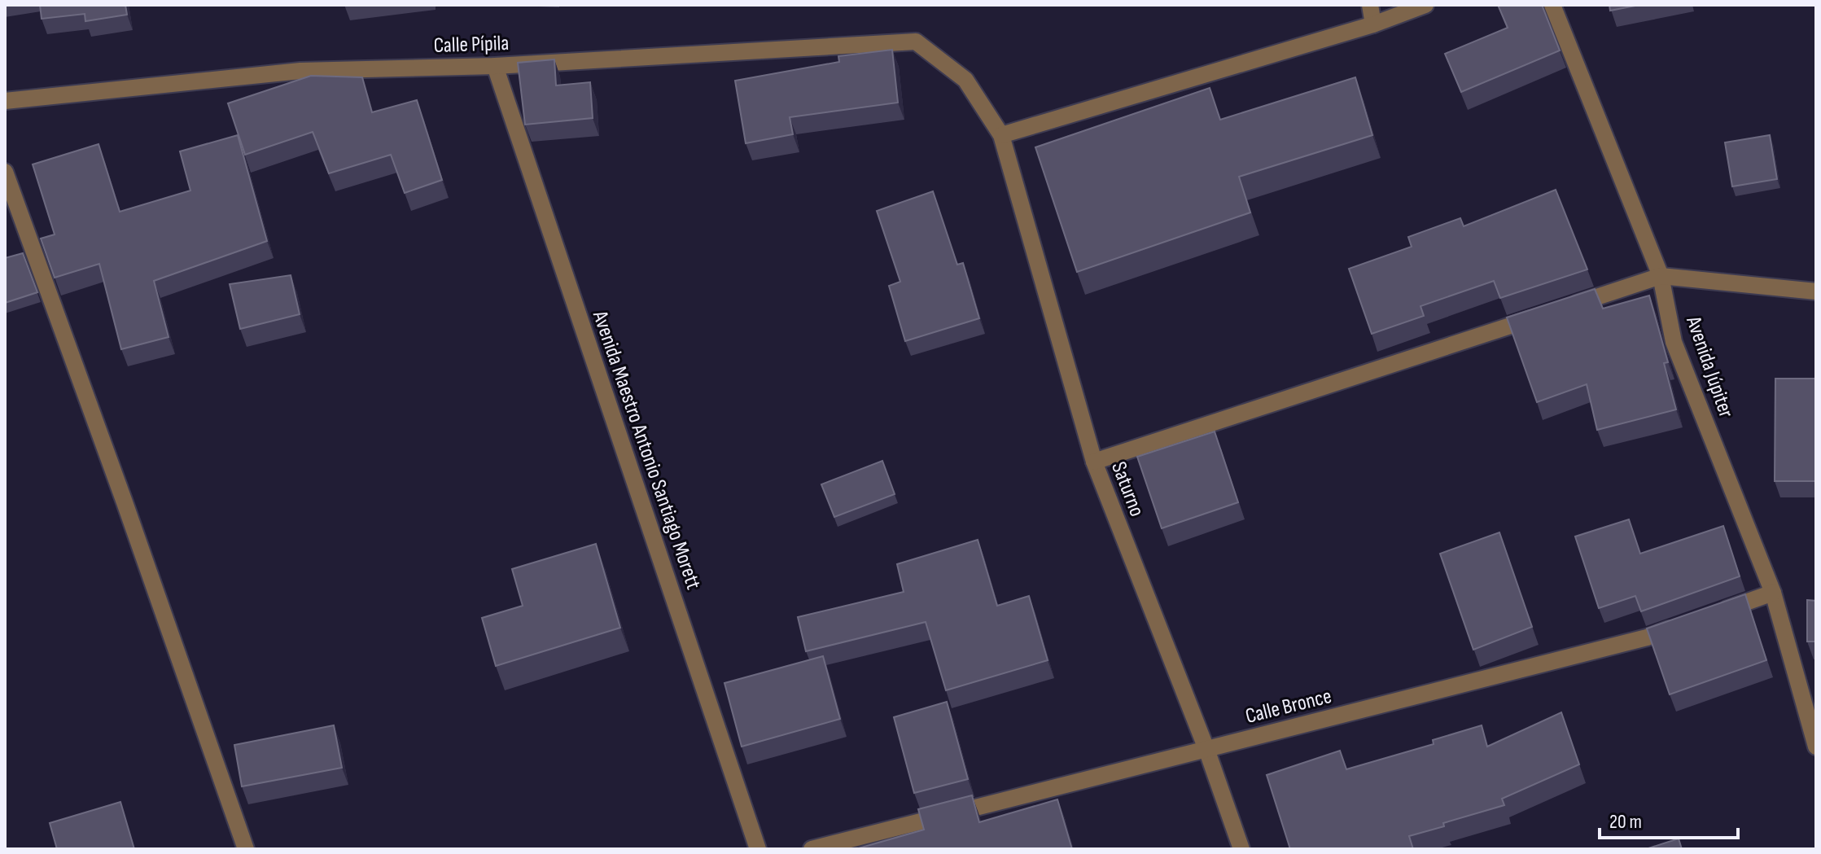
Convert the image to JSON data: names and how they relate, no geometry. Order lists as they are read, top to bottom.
{
  "streets": {
    "street": [
      "Calle Pípila",
      "Avenida Júpiter",
      "Avenida Maestro Antonio Santiago Morett",
      "Saturno",
      "Calle Bronce"
    ]
  },
  "crossings": [
    ["Calle Pípila", "Avenida Maestro Antonio Santiago Morett"],
    ["Calle Pípila", "Saturno"],
    ["Saturno", "Calle Bronce"]
  ],
  "scale_bar": "20 m"
}
